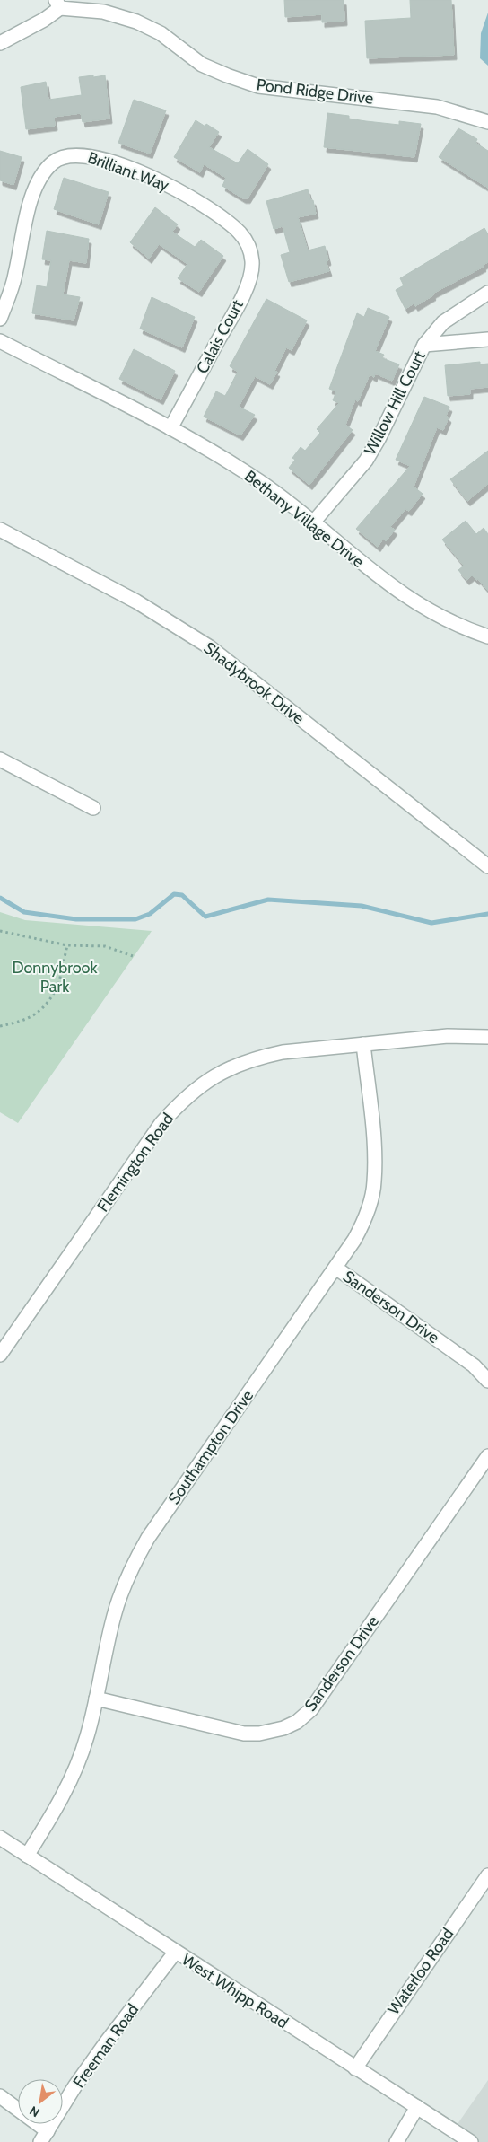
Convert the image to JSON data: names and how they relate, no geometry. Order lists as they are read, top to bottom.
{
  "streets": {
    "street": [
      "Pond Ridge Drive",
      "Brilliant Way",
      "Calais Court",
      "Willow Hill Court",
      "Bethany Village Drive",
      "Shadybrook Drive",
      "Flemington Road",
      "Sanderson Drive",
      "Southampton Drive",
      "Waterloo Road",
      "West Whipp Road",
      "Freeman Road"
    ]
  },
  "crossings": [
    ["Brilliant Way", "Calais Court"],
    ["Calais Court", "Bethany Village Drive"],
    ["Willow Hill Court", "Bethany Village Drive"],
    ["Flemington Road", "Southampton Drive"],
    ["Sanderson Drive", "Southampton Drive"],
    ["Southampton Drive", "West Whipp Road"],
    ["Waterloo Road", "West Whipp Road"],
    ["West Whipp Road", "Freeman Road"]
  ],
  "parks": ["Donnybrook Park"],
  "north": "bottom left"
}
